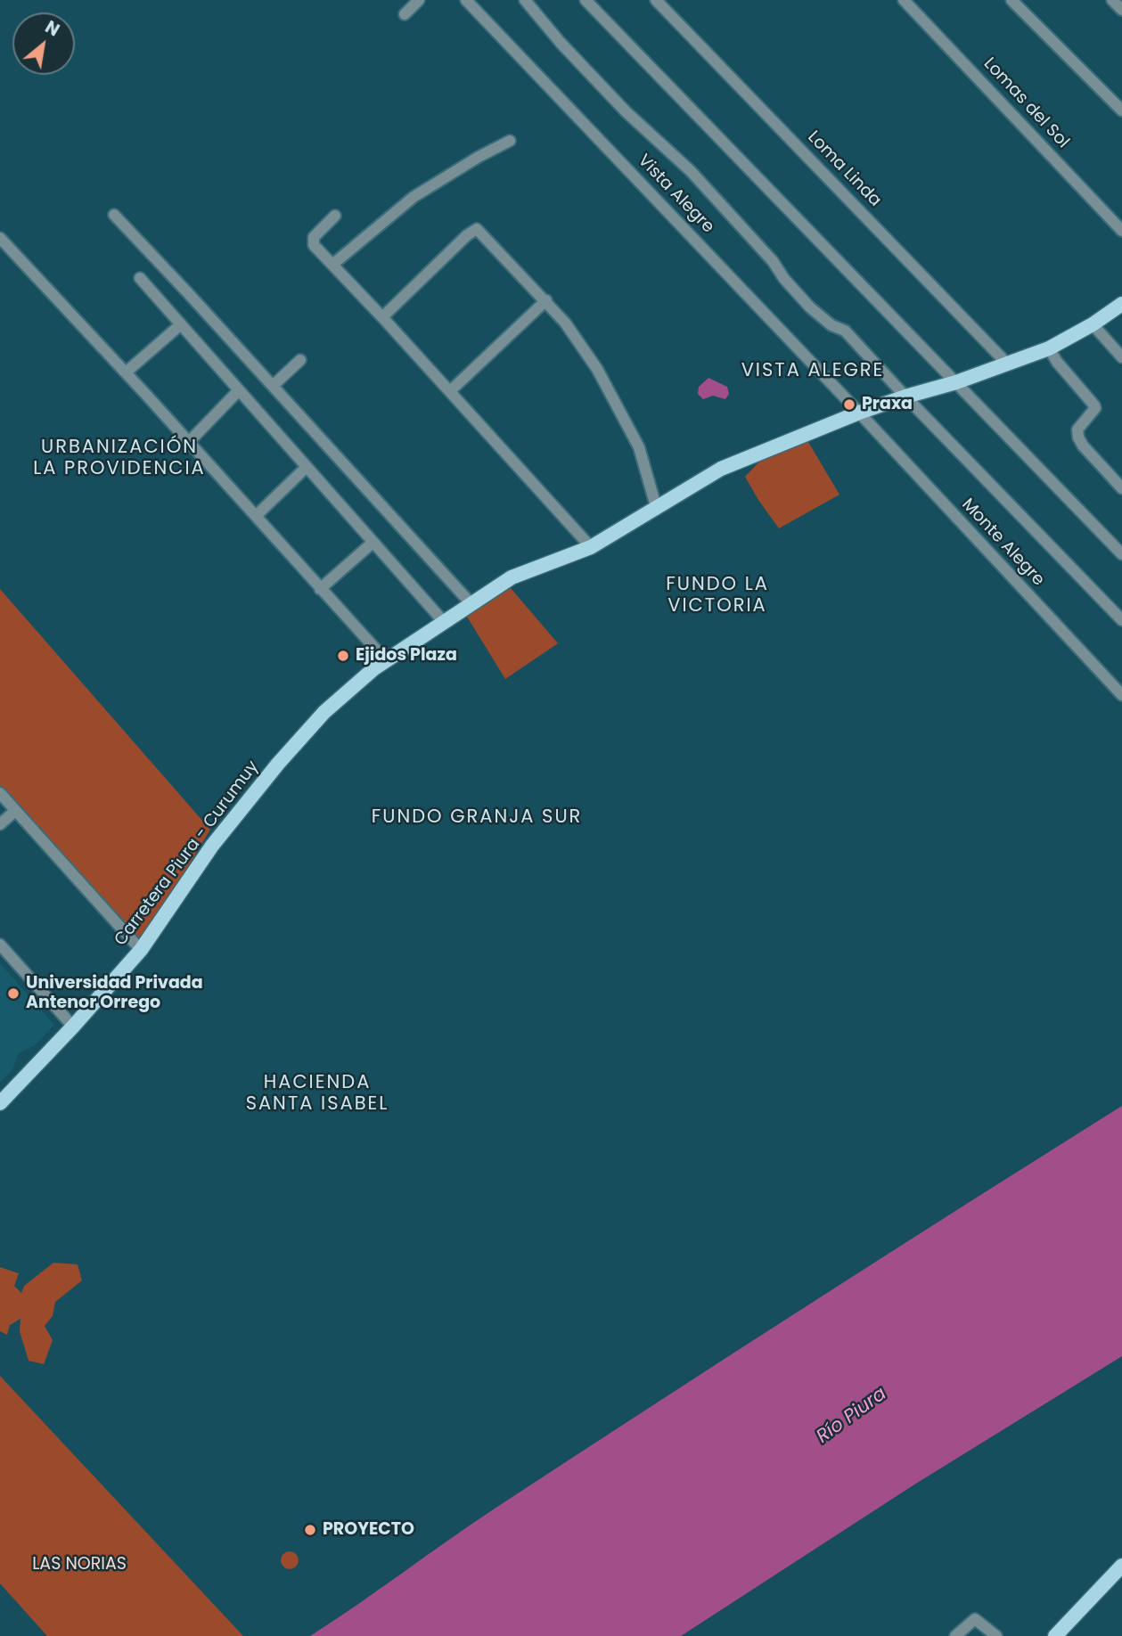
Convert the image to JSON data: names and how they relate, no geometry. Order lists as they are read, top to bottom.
{
  "streets": {
    "main road": ["Carretera Piura - Curumuy"],
    "street": [
      "Lomas del Sol",
      "Loma Linda",
      "Vista Alegre",
      "Monte Alegre"
    ]
  },
  "crossings": [
    ["Loma Linda", "Carretera Piura - Curumuy"],
    ["Vista Alegre", "Monte Alegre"],
    ["Vista Alegre", "Carretera Piura - Curumuy"],
    ["Monte Alegre", "Carretera Piura - Curumuy"]
  ],
  "districts": [
    "VISTA ALEGRE",
    "URBANIZACIÓN LA PROVIDENCIA",
    "FUNDO LA VICTORIA",
    "FUNDO GRANJA SUR",
    "HACIENDA SANTA ISABEL"
  ],
  "water": ["Río Piura"],
  "parks": ["LAS NORIAS"],
  "places": [
    "Praxa",
    "Ejidos Plaza",
    "Universidad Privada Antenor Orrego",
    "PROYECTO"
  ],
  "north": "top right"
}
